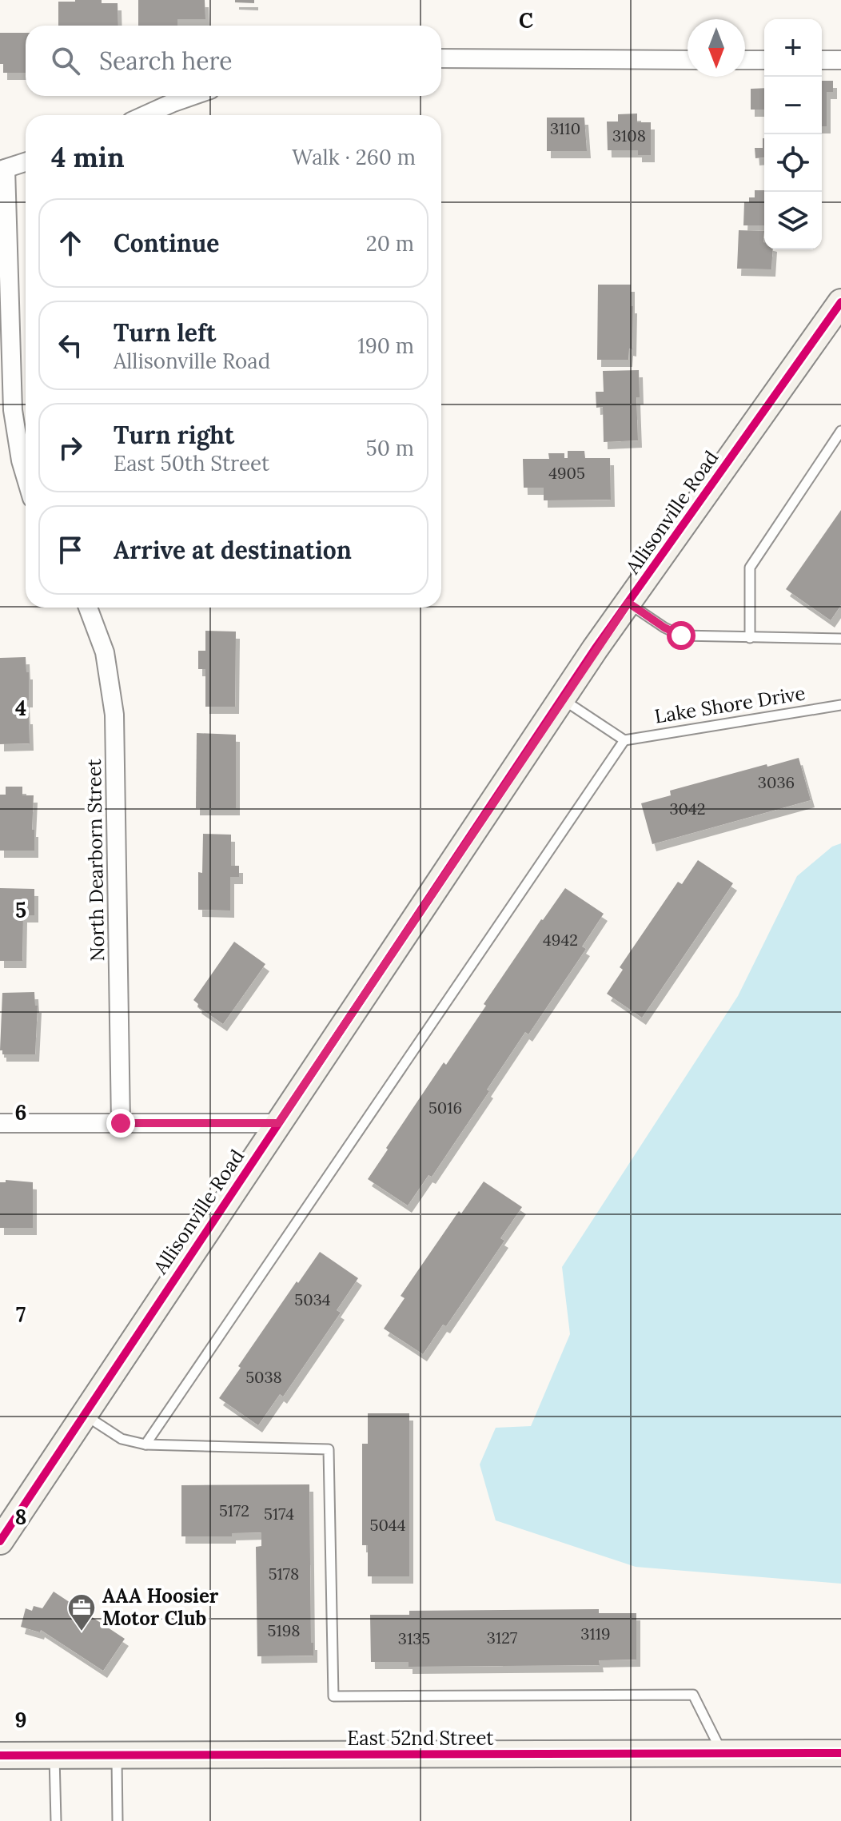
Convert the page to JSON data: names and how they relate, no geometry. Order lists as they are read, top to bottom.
{
  "streets": {
    "main road": ["Allisonville Road", "East 52nd Street"],
    "street": ["North Dearborn Street"],
    "lane": ["Lake Shore Drive"]
  },
  "places": {
    "office": ["AAA Hoosier Motor Club"]
  },
  "house_numbers": [
    "3110",
    "3108",
    "4905",
    "3036",
    "3042",
    "4942",
    "5016",
    "5034",
    "5038",
    "5172",
    "5174",
    "5044",
    "5178",
    "5198",
    "3119",
    "3127",
    "3135"
  ],
  "north": "bottom",
  "page": {
    "map_buttons": ["+", "−"],
    "search": "Search here",
    "heading": ["4 min", "Walk · 260 m"],
    "list": [
      ["Continue", "20 m"],
      ["Turn left", "Allisonville Road", "190 m"],
      ["Turn right", "East 50th Street", "50 m"],
      "Arrive at destination"
    ]
  },
  "grid": {
    "columns": ["C"],
    "rows": [
      "4",
      "5",
      "6",
      "7",
      "8",
      "9"
    ]
  }
}
